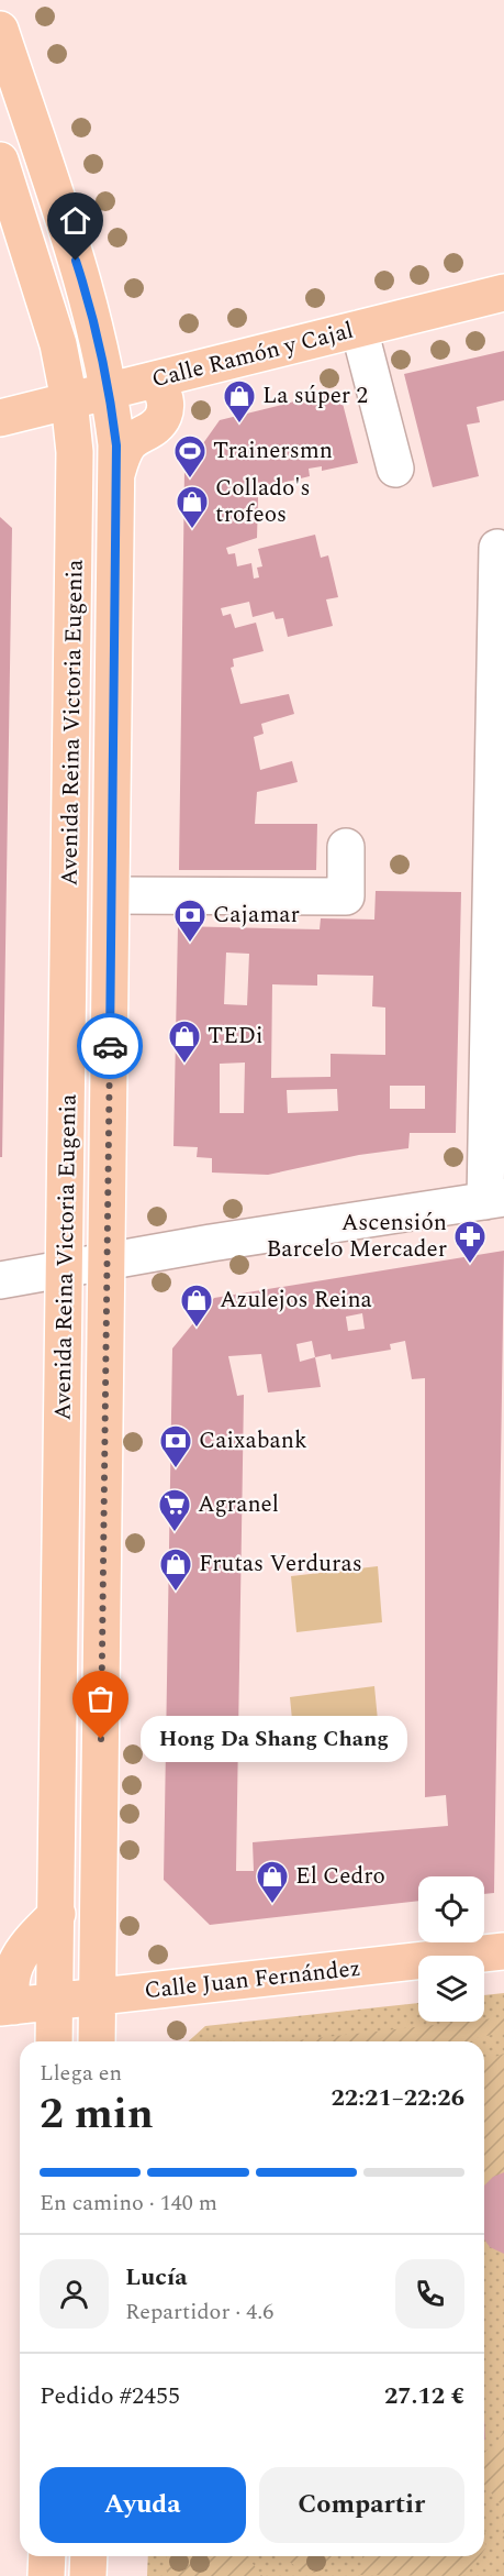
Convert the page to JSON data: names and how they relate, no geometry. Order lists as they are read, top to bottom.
{
  "streets": {
    "main road": ["Calle Ramón y Cajal", "Avenida Reina Victoria Eugenia", "Calle Juan Fernández"]
  },
  "crossings": [
    ["Calle Ramón y Cajal", "Avenida Reina Victoria Eugenia"],
    ["Avenida Reina Victoria Eugenia", "Calle Juan Fernández"]
  ],
  "places": {
    "shop": [
      "La súper 2",
      "Collado's trofeos",
      "TEDi",
      "Azulejos Reina",
      "Frutas Verduras",
      "El Cedro"
    ],
    "sports": ["Trainersmn"],
    "bank": ["Cajamar", "Caixabank"],
    "pharmacy": ["Ascensión Barcelo Mercader"],
    "supermarket": ["Agranel"],
    "other": ["Hong Da Shang Chang"]
  },
  "page": {
    "bubble": "Hong Da Shang Chang",
    "heading": ["2 min", "Llega en", "22:21–22:26"],
    "panel": [
      "Lucía",
      "Repartidor · 4.6",
      "Pedido #2455",
      "27.12 €"
    ],
    "bar": "En camino · 140 m",
    "buttons": ["Ayuda", "Compartir"]
  }
}
